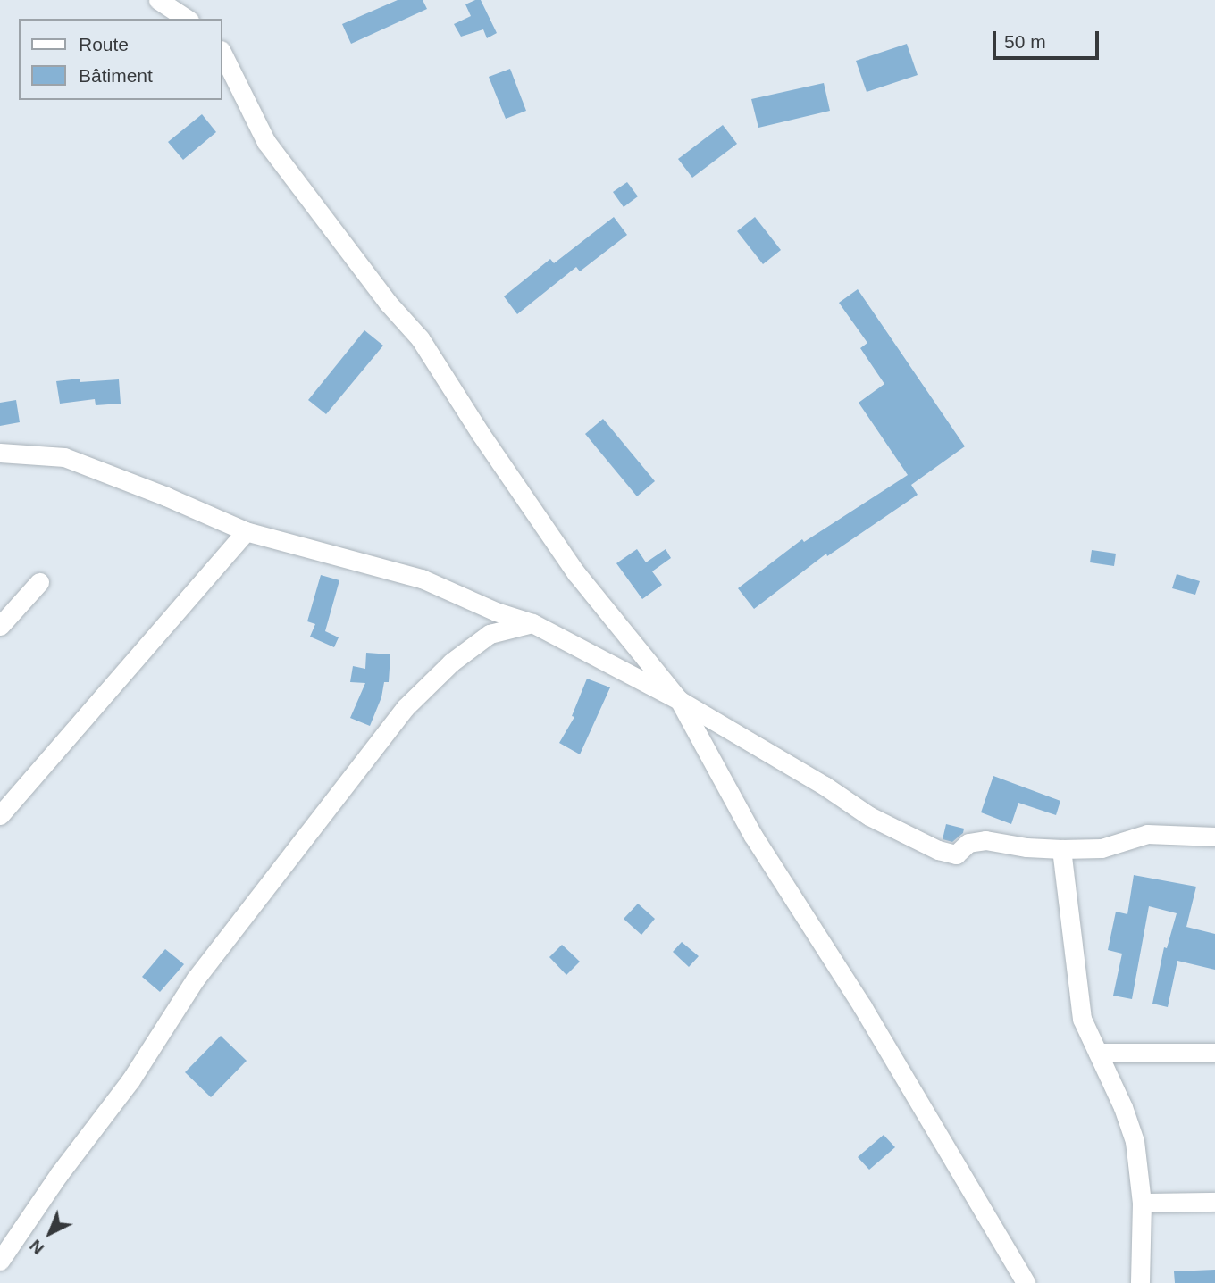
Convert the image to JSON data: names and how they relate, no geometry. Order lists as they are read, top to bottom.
{
  "legend": ["Route", "Bâtiment"],
  "scale_bar": "50 m",
  "north": "bottom left"
}
